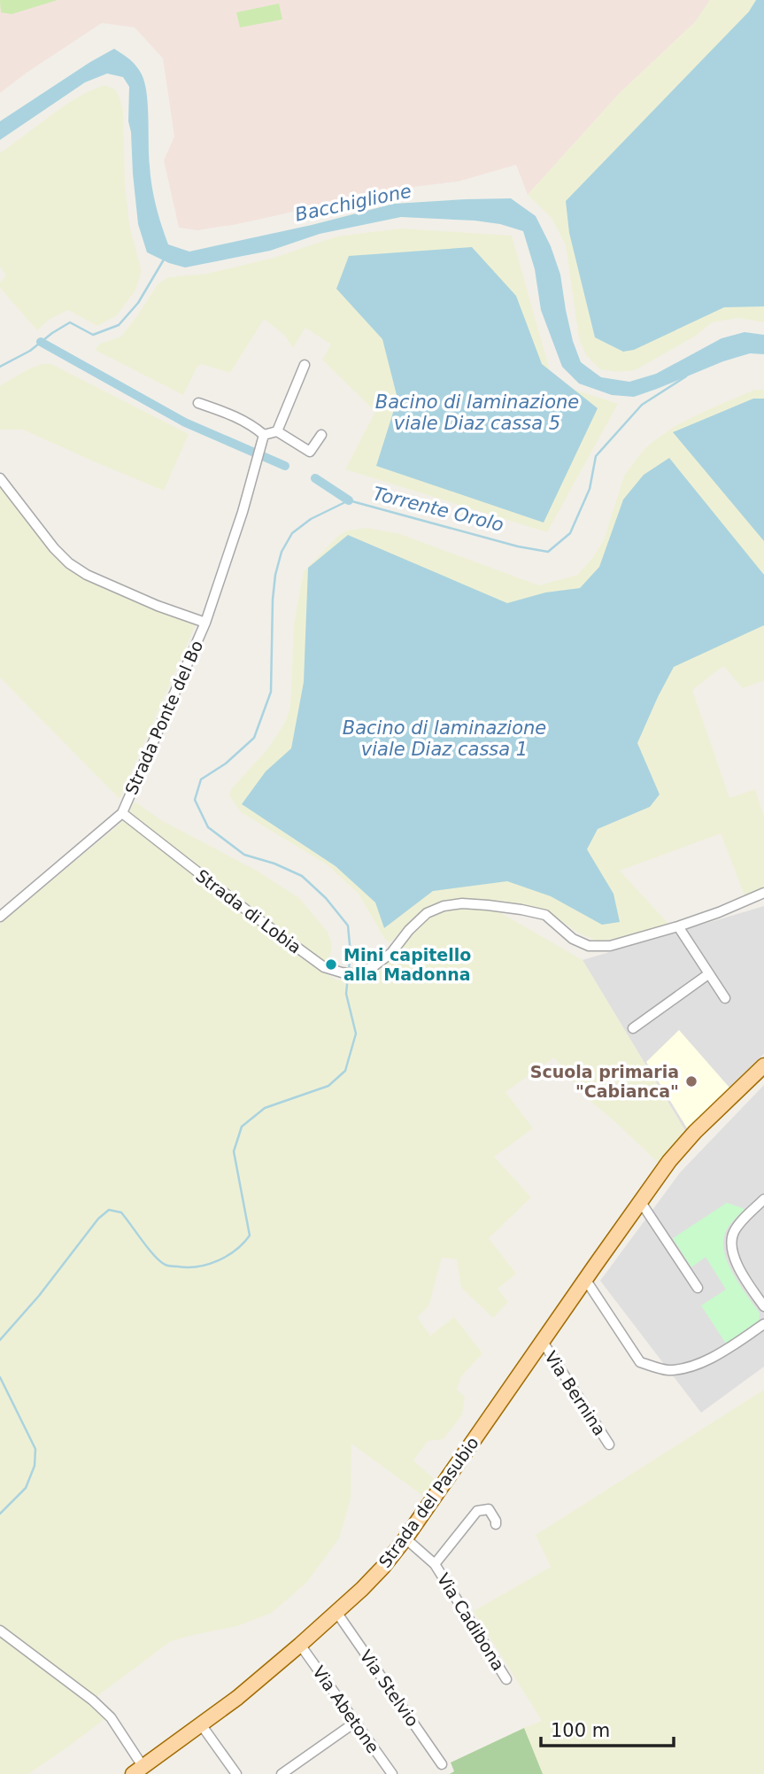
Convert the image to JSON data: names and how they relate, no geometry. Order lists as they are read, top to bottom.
{
  "streets": {
    "main road": ["Strada del Pasubio"],
    "street": [
      "Strada Ponte del Bo",
      "Strada di Lobia",
      "Via Bernina",
      "Via Cadibona",
      "Via Stelvio",
      "Via Abetone"
    ]
  },
  "crossings": [
    ["Strada Ponte del Bo", "Strada di Lobia"],
    ["Via Bernina", "Strada del Pasubio"],
    ["Strada del Pasubio", "Via Cadibona"],
    ["Strada del Pasubio", "Via Stelvio"],
    ["Strada del Pasubio", "Via Abetone"]
  ],
  "water": [
    "Bacchiglione",
    "Bacino di laminazione viale Diaz cassa 5",
    "Torrente Orolo",
    "Bacino di laminazione viale Diaz cassa 1"
  ],
  "places": ["Mini capitello alla Madonna", "Scuola primaria \"Cabianca\""],
  "scale_bar": "100 m"
}
